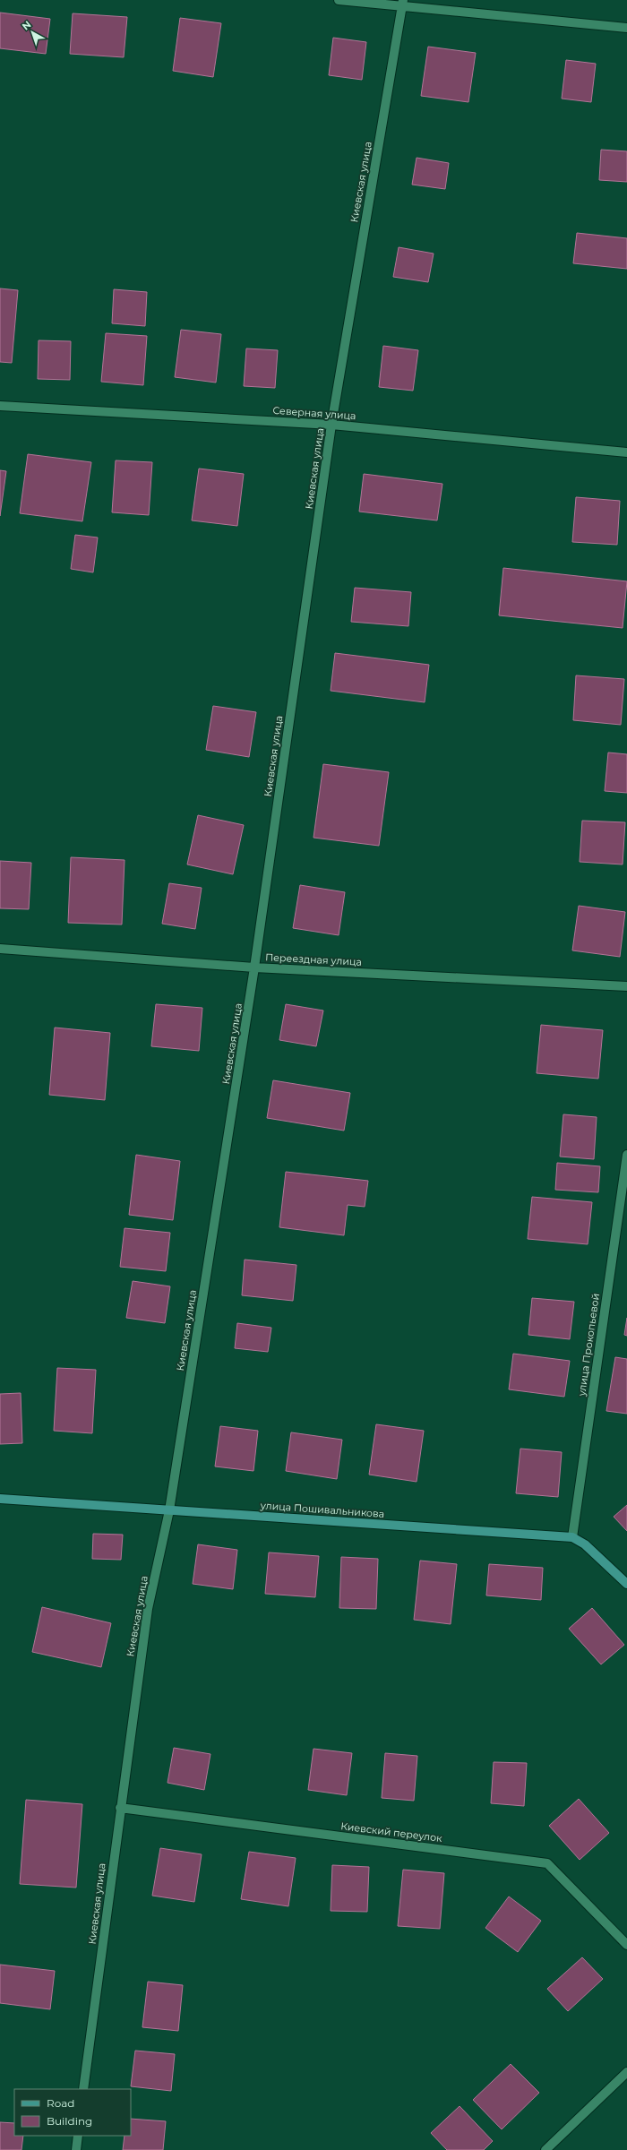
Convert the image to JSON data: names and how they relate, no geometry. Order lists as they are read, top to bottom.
{
  "streets": {
    "main road": ["улица Пошивальникова"],
    "lane": [
      "Киевская улица",
      "Северная улица",
      "Переездная улица",
      "улица Прокопьевой",
      "Киевский переулок"
    ]
  },
  "crossings": [
    ["Киевская улица", "Северная улица"],
    ["Киевская улица", "Переездная улица"],
    ["Киевская улица", "улица Пошивальникова"],
    ["Киевская улица", "Киевский переулок"],
    ["улица Прокопьевой", "улица Пошивальникова"]
  ],
  "legend": ["Road", "Building"],
  "north": "top left"
}
